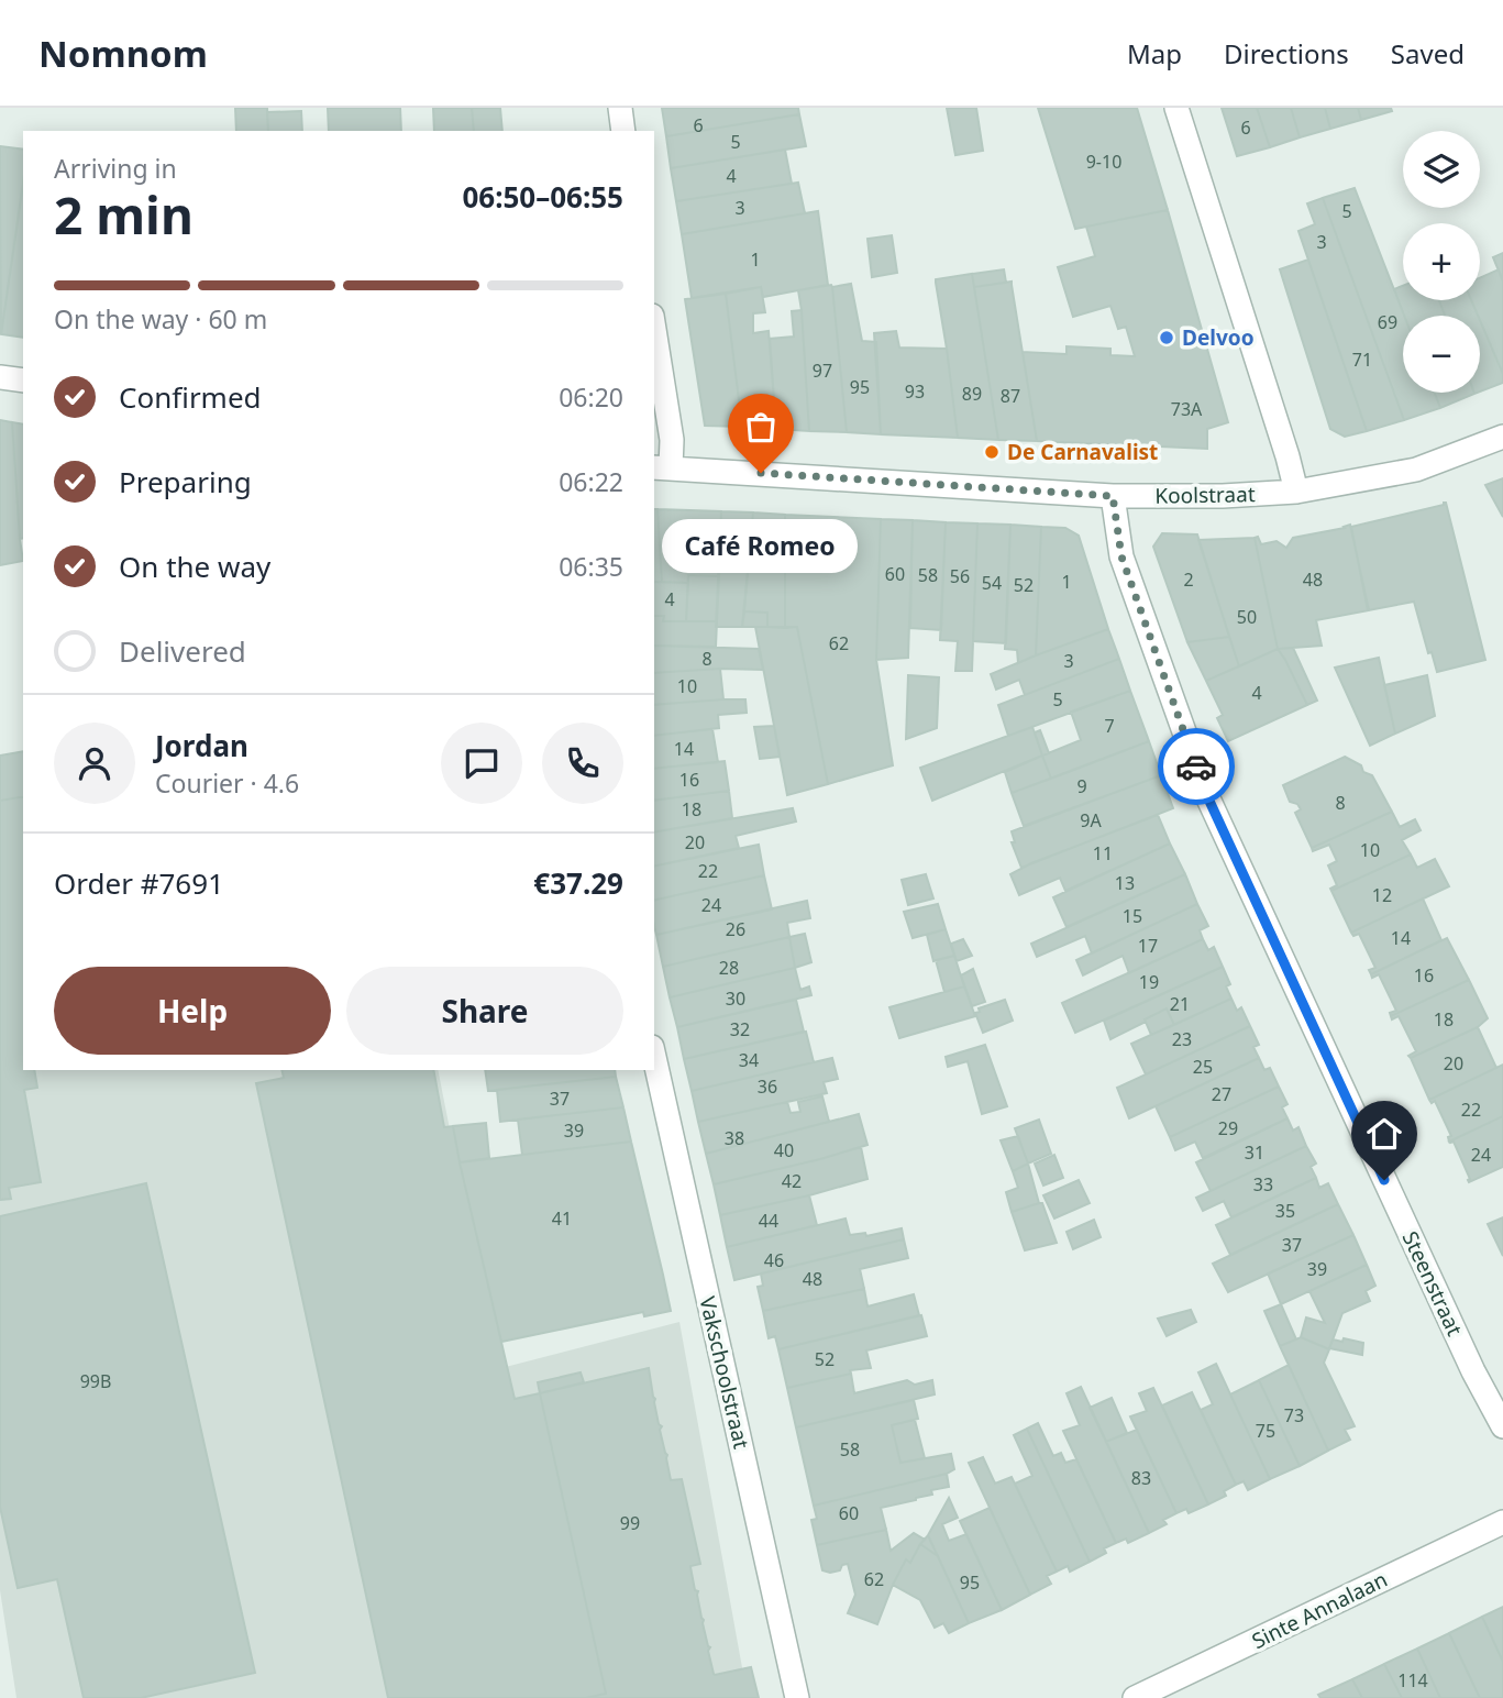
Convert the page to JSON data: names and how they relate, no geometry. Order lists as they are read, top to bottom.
{
  "streets": {
    "street": [
      "Koolstraat",
      "Steenstraat",
      "Vakschoolstraat",
      "Sinte Annalaan"
    ]
  },
  "crossings": [
    ["Koolstraat", "Steenstraat"]
  ],
  "places": ["Delvoo", "De Carnavalist", "Café Romeo"],
  "house_numbers": [
    "6",
    "6",
    "5",
    "9-10",
    "4",
    "3",
    "5",
    "3",
    "1",
    "69",
    "71",
    "97",
    "95",
    "93",
    "89",
    "87",
    "73A",
    "60",
    "58",
    "56",
    "2",
    "48",
    "1",
    "54",
    "52",
    "4",
    "50",
    "62",
    "8",
    "3",
    "10",
    "4",
    "5",
    "7",
    "14",
    "16",
    "9",
    "8",
    "18",
    "9A",
    "20",
    "10",
    "11",
    "22",
    "13",
    "12",
    "24",
    "15",
    "26",
    "14",
    "17",
    "28",
    "16",
    "19",
    "30",
    "21",
    "18",
    "32",
    "23",
    "34",
    "20",
    "25",
    "36",
    "27",
    "37",
    "22",
    "29",
    "39",
    "38",
    "40",
    "31",
    "24",
    "42",
    "33",
    "35",
    "41",
    "44",
    "37",
    "46",
    "39",
    "48",
    "52",
    "99B",
    "73",
    "75",
    "58",
    "83",
    "60",
    "99",
    "62",
    "95",
    "114"
  ],
  "page": {
    "header": "Nomnom",
    "nav": ["Map", "Directions", "Saved"],
    "map_buttons": ["+", "−"],
    "heading": ["2 min", "Arriving in", "06:50–06:55"],
    "panel": [
      "Jordan",
      "Courier · 4.6",
      "Order #7691",
      "€37.29"
    ],
    "bar": "On the way · 60 m",
    "list": [
      ["Confirmed", "06:20"],
      ["Preparing", "06:22"],
      ["On the way", "06:35"],
      "Delivered"
    ],
    "bubble": "Café Romeo",
    "buttons": ["Help", "Share"]
  }
}
